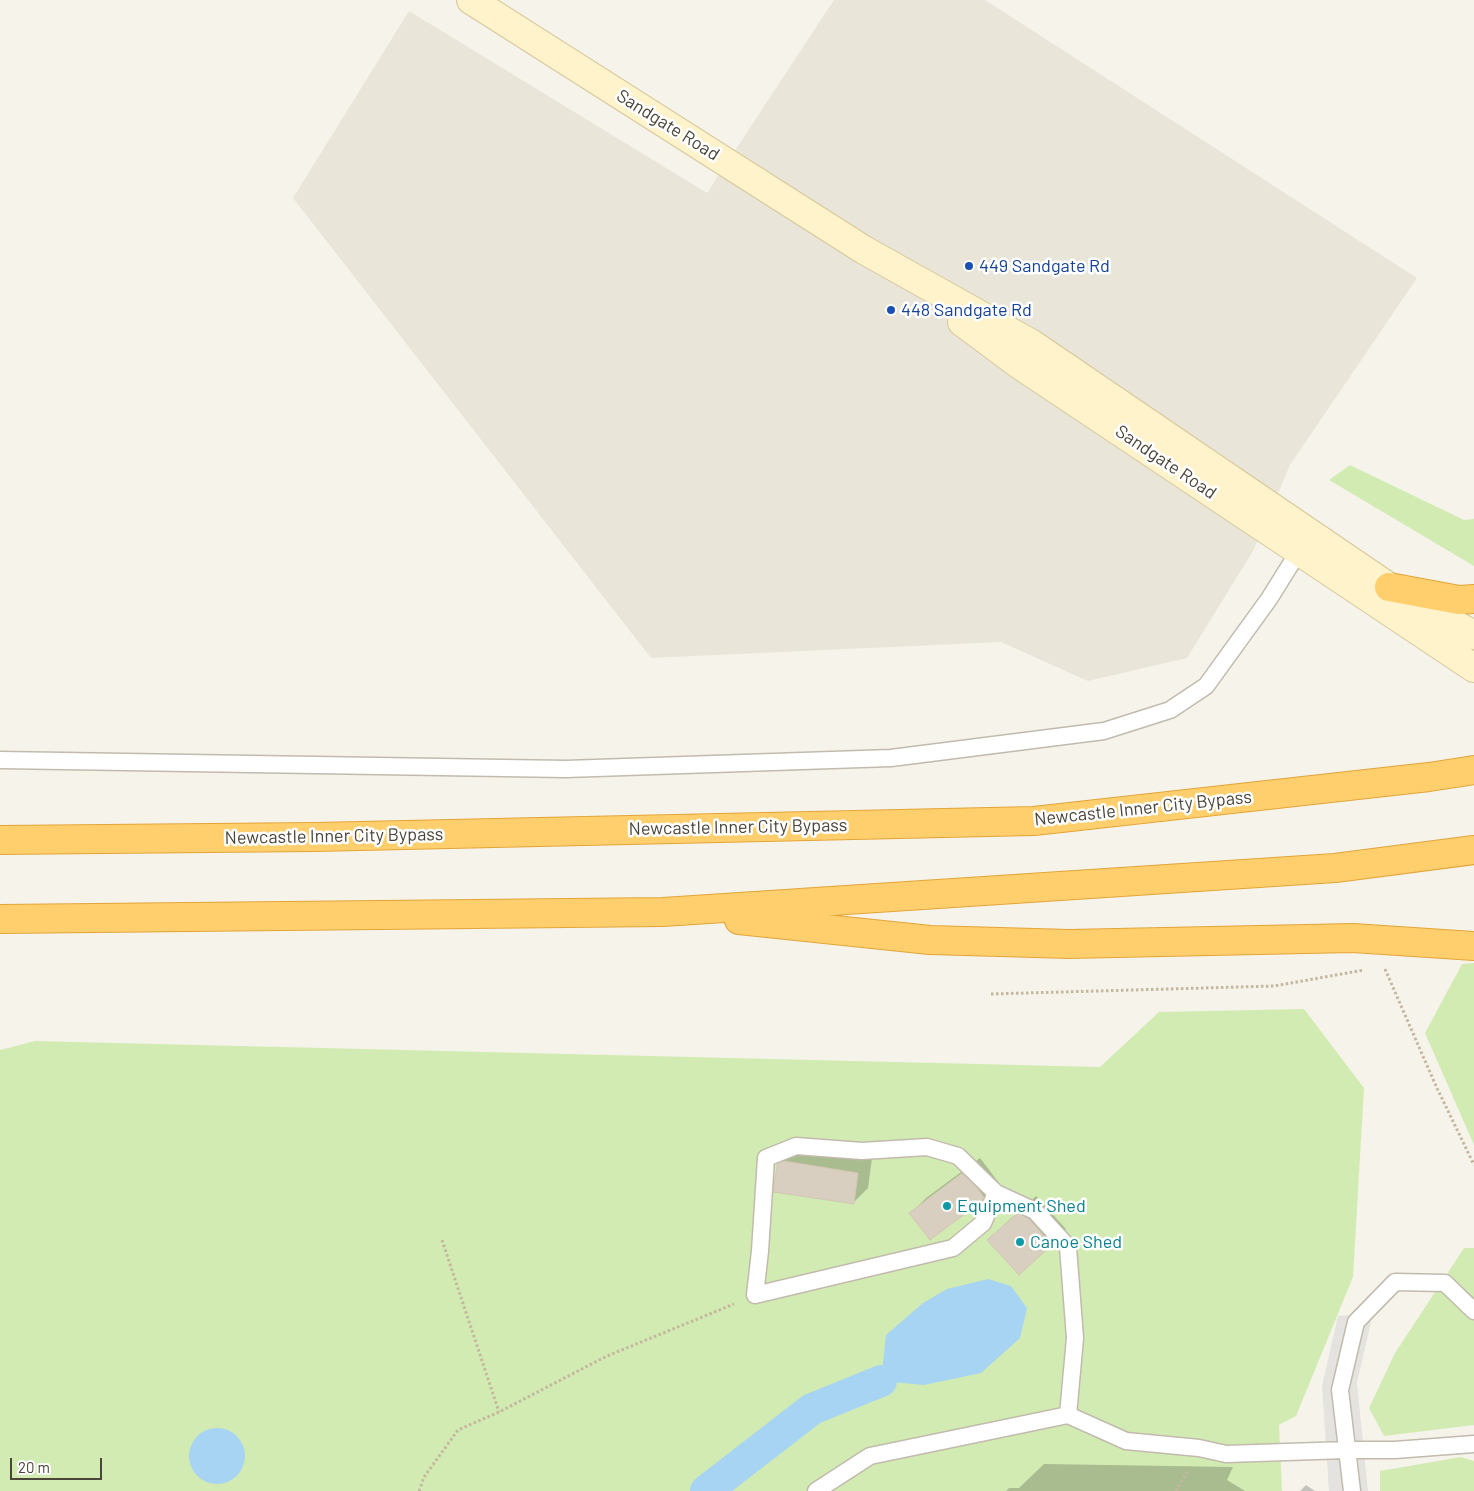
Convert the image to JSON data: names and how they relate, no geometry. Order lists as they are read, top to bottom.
{
  "streets": {
    "highway": ["Newcastle Inner City Bypass"],
    "main road": ["Sandgate Road"]
  },
  "places": [
    "449 Sandgate Rd",
    "448 Sandgate Rd",
    "Equipment Shed",
    "Canoe Shed"
  ],
  "scale_bar": "20 m"
}
